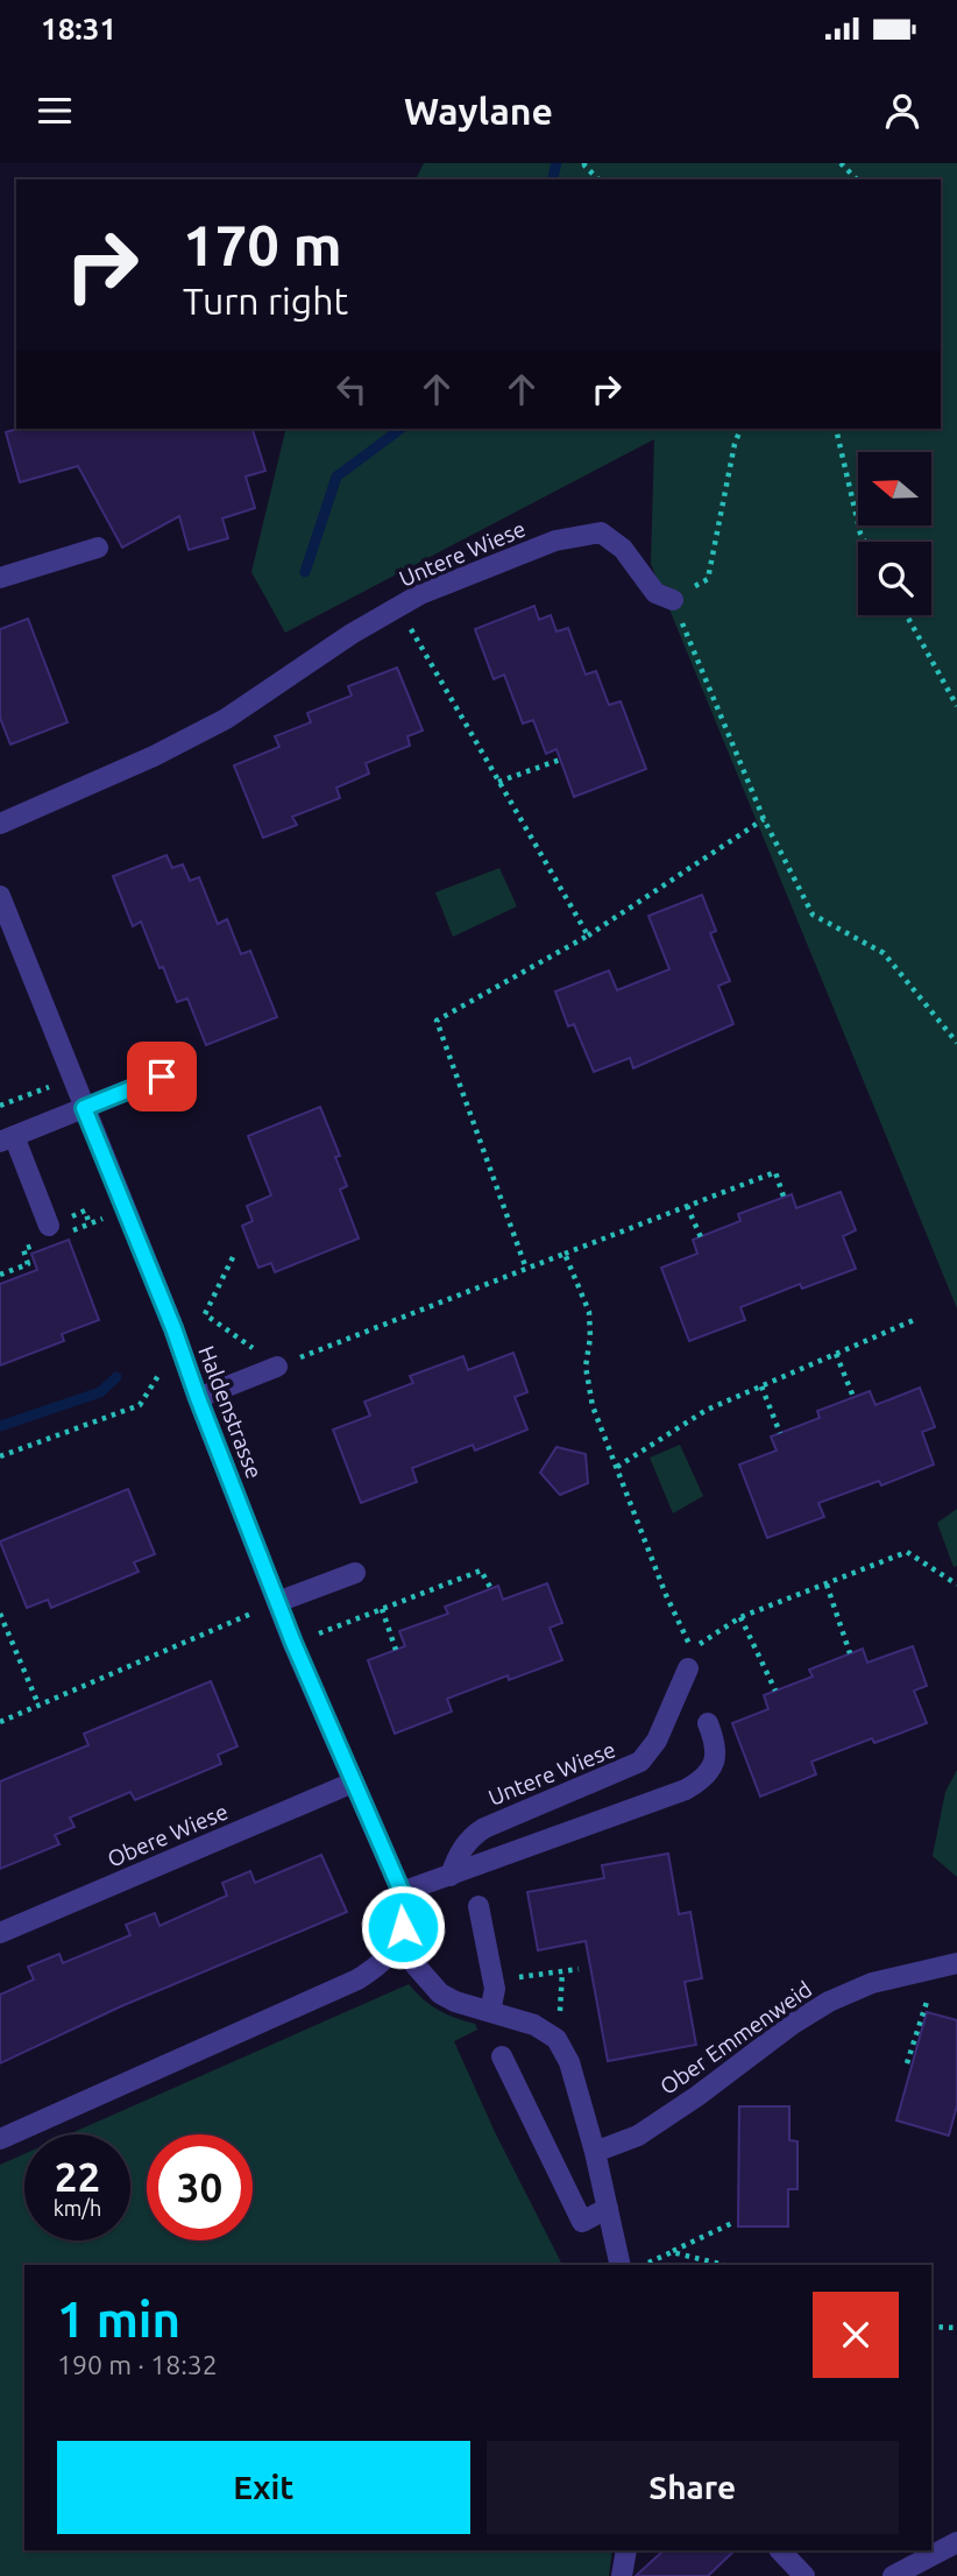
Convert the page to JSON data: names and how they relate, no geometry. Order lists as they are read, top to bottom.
{
  "streets": {
    "street": [
      "Untere Wiese",
      "Haldenstrasse",
      "Obere Wiese",
      "Ober Emmenweid"
    ]
  },
  "crossings": [
    ["Haldenstrasse", "Obere Wiese"]
  ],
  "north": "left",
  "page": {
    "status": "18:31",
    "header": "Waylane",
    "turn": ["170 m", "Turn right"],
    "speed": "22 km/h",
    "limit": "30",
    "heading": ["1 min", "190 m · 18:32"],
    "buttons": ["Exit", "Share"]
  }
}
